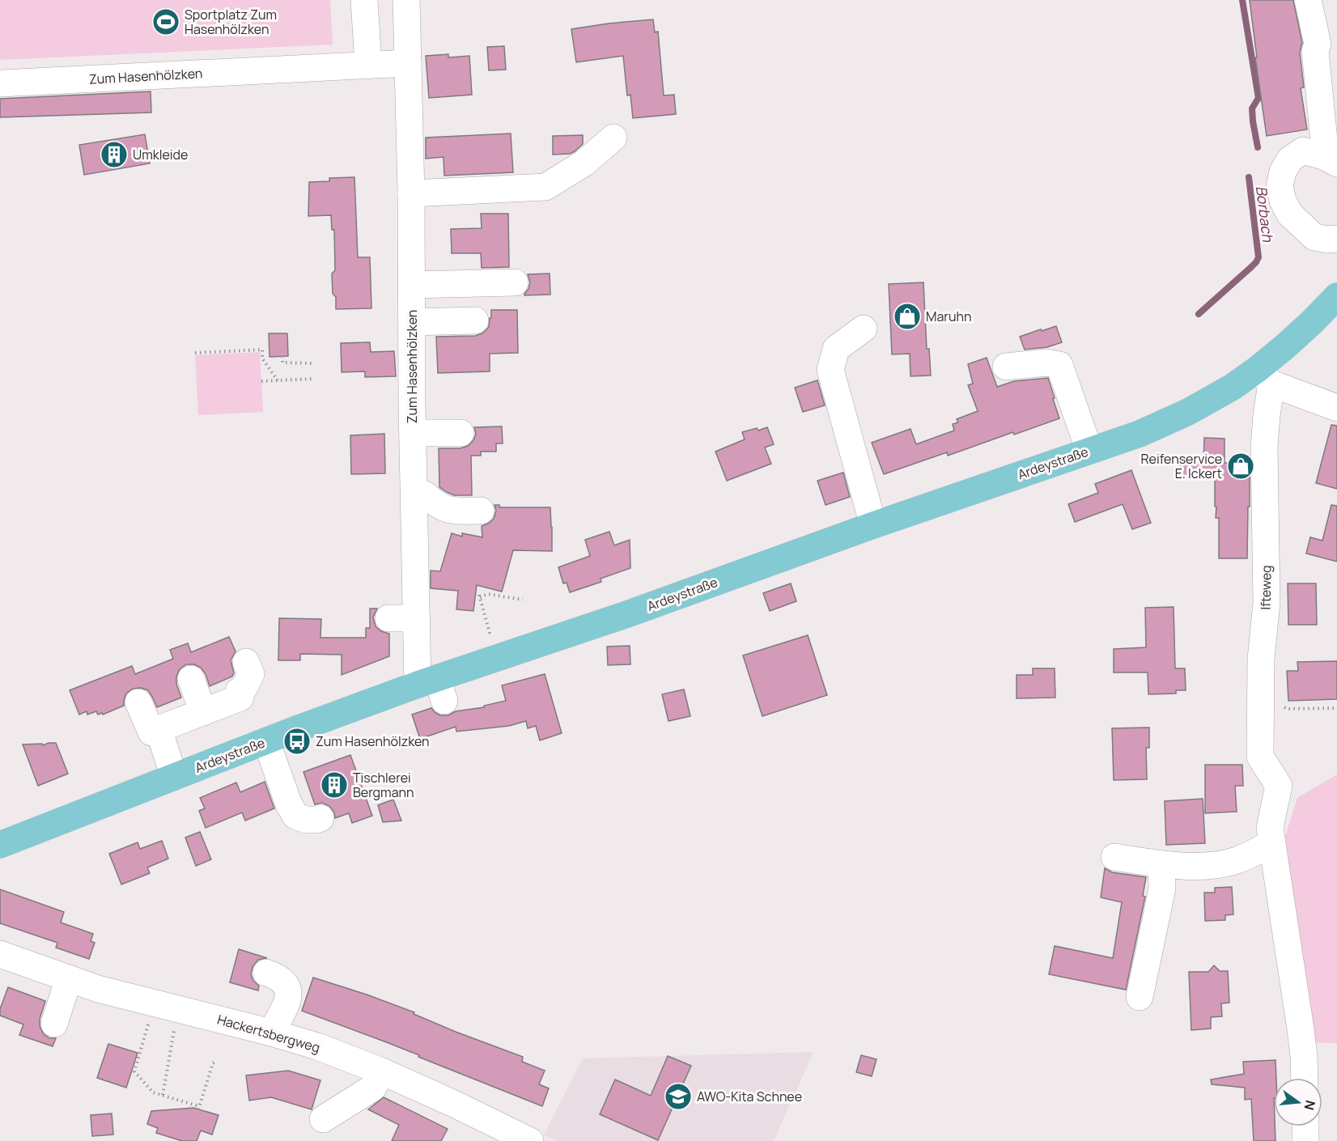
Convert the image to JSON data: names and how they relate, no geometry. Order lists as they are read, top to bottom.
{
  "streets": {
    "main road": ["Ardeystraße"],
    "street": ["Zum Hasenhölzken", "Ifteweg", "Hackertsbergweg"]
  },
  "crossings": [
    ["Zum Hasenhölzken", "Ardeystraße"],
    ["Ardeystraße", "Ifteweg"]
  ],
  "water": ["Borbach"],
  "places": {
    "sports": ["Sportplatz Zum Hasenhölzken"],
    "building": ["Umkleide", "Tischlerei Bergmann"],
    "shop": ["Maruhn", "Reifenservice E. Ickert"],
    "bus stop": ["Zum Hasenhölzken"],
    "school or university": ["AWO-Kita Schnee"]
  },
  "north": "right"
}
